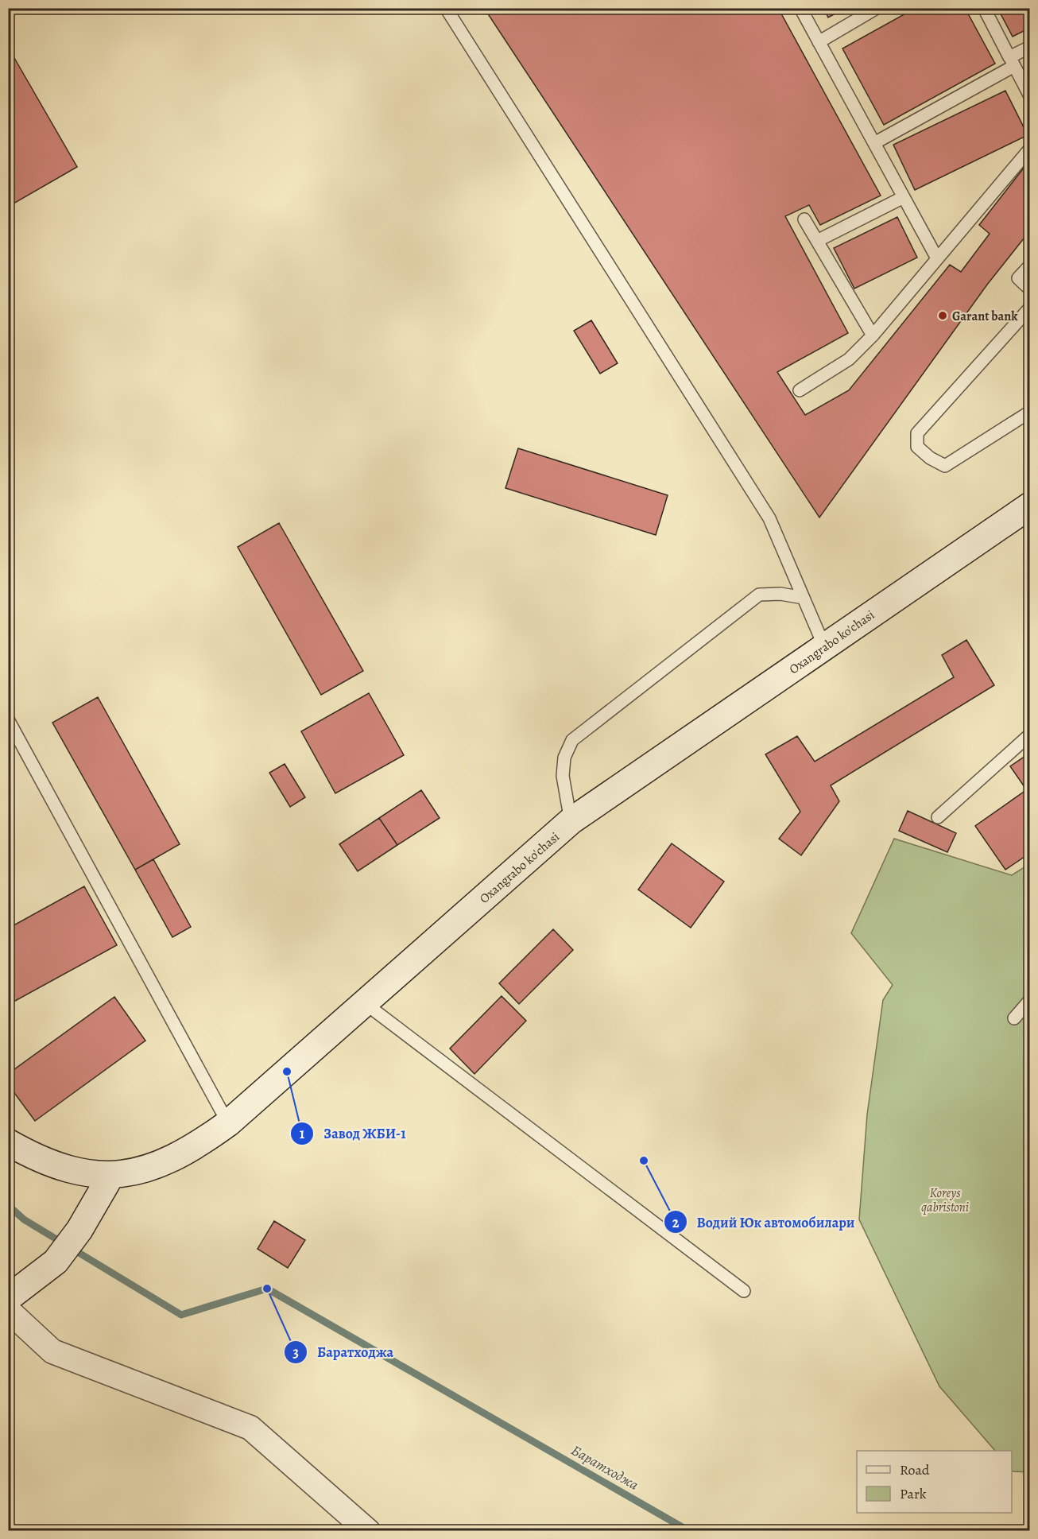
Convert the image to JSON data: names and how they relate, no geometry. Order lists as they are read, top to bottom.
{
  "streets": {
    "main road": ["Oxangrabo ko'chasi"]
  },
  "water": ["Баратходжа"],
  "parks": ["Koreys qabristoni"],
  "places": [
    "Garant bank",
    "Завод ЖБИ-1",
    "Водий Юк автомобилари",
    "Баратходжа"
  ],
  "legend": ["Road", "Park"]
}
